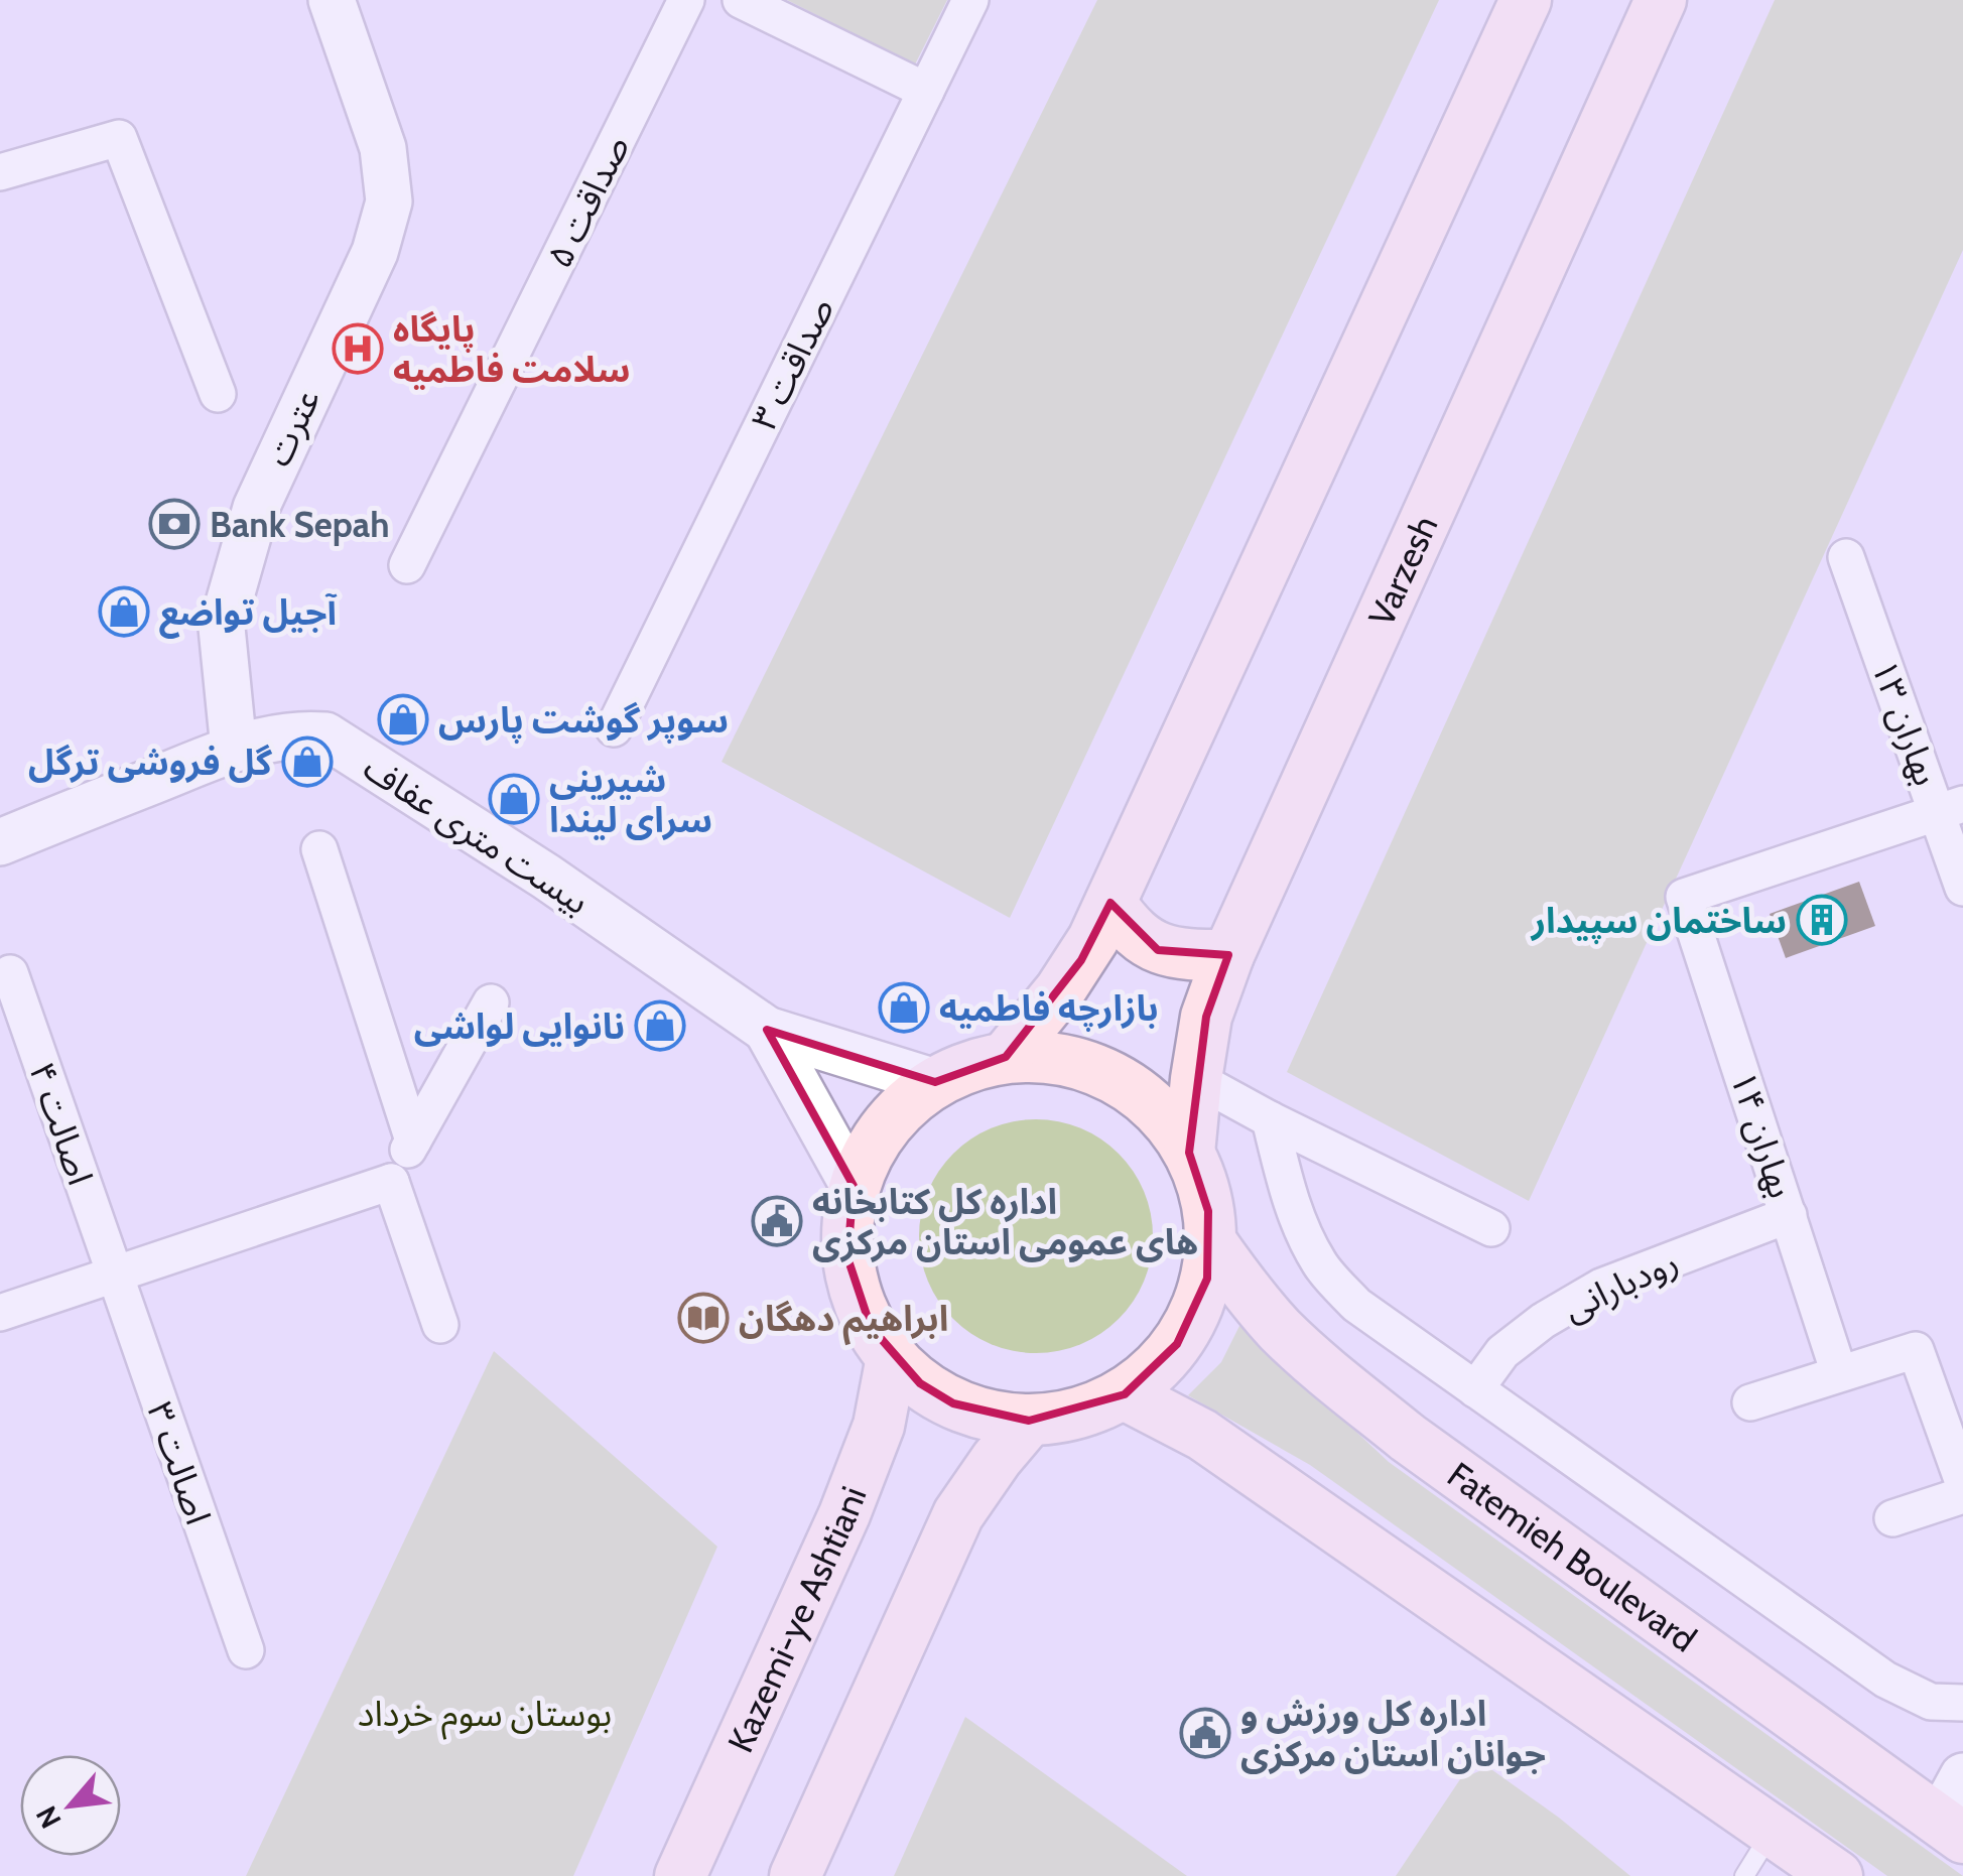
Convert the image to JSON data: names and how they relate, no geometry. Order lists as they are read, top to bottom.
{
  "streets": {
    "main road": ["Varzesh", "Fatemieh Boulevard", "Kazemi-ye Ashtiani"],
    "street": [
      "صداقت ۵",
      "صداقت ۳",
      "عترت",
      "بهاران ۱۳",
      "بیست متری عفاف",
      "اصالت ۴",
      "بهاران ۱۴",
      "رودبارانی",
      "اصالت ۳"
    ]
  },
  "crossings": [
    ["عترت", "بیست متری عفاف"],
    ["بهاران ۱۳", "بهاران ۱۴"],
    ["اصالت ۴", "اصالت ۳"],
    ["بهاران ۱۴", "رودبارانی"]
  ],
  "parks": ["بوستان سوم خرداد"],
  "places": {
    "hospital": ["پایگاه سلامت فاطمیه"],
    "bank": ["Bank Sepah"],
    "shop": [
      "آجیل تواضع",
      "سوپر گوشت پارس",
      "گل فروشی ترگل",
      "شیرینی سرای لیندا",
      "بازارچه فاطمیه",
      "نانوایی لواشی"
    ],
    "building": ["ساختمان سپیدار"],
    "public building": ["اداره کل کتابخانه های عمومی استان مرکزی", "اداره کل ورزش و جوانان استان مرکزی"],
    "library": ["ابراهیم دهگان"]
  },
  "north": "bottom left"
}
